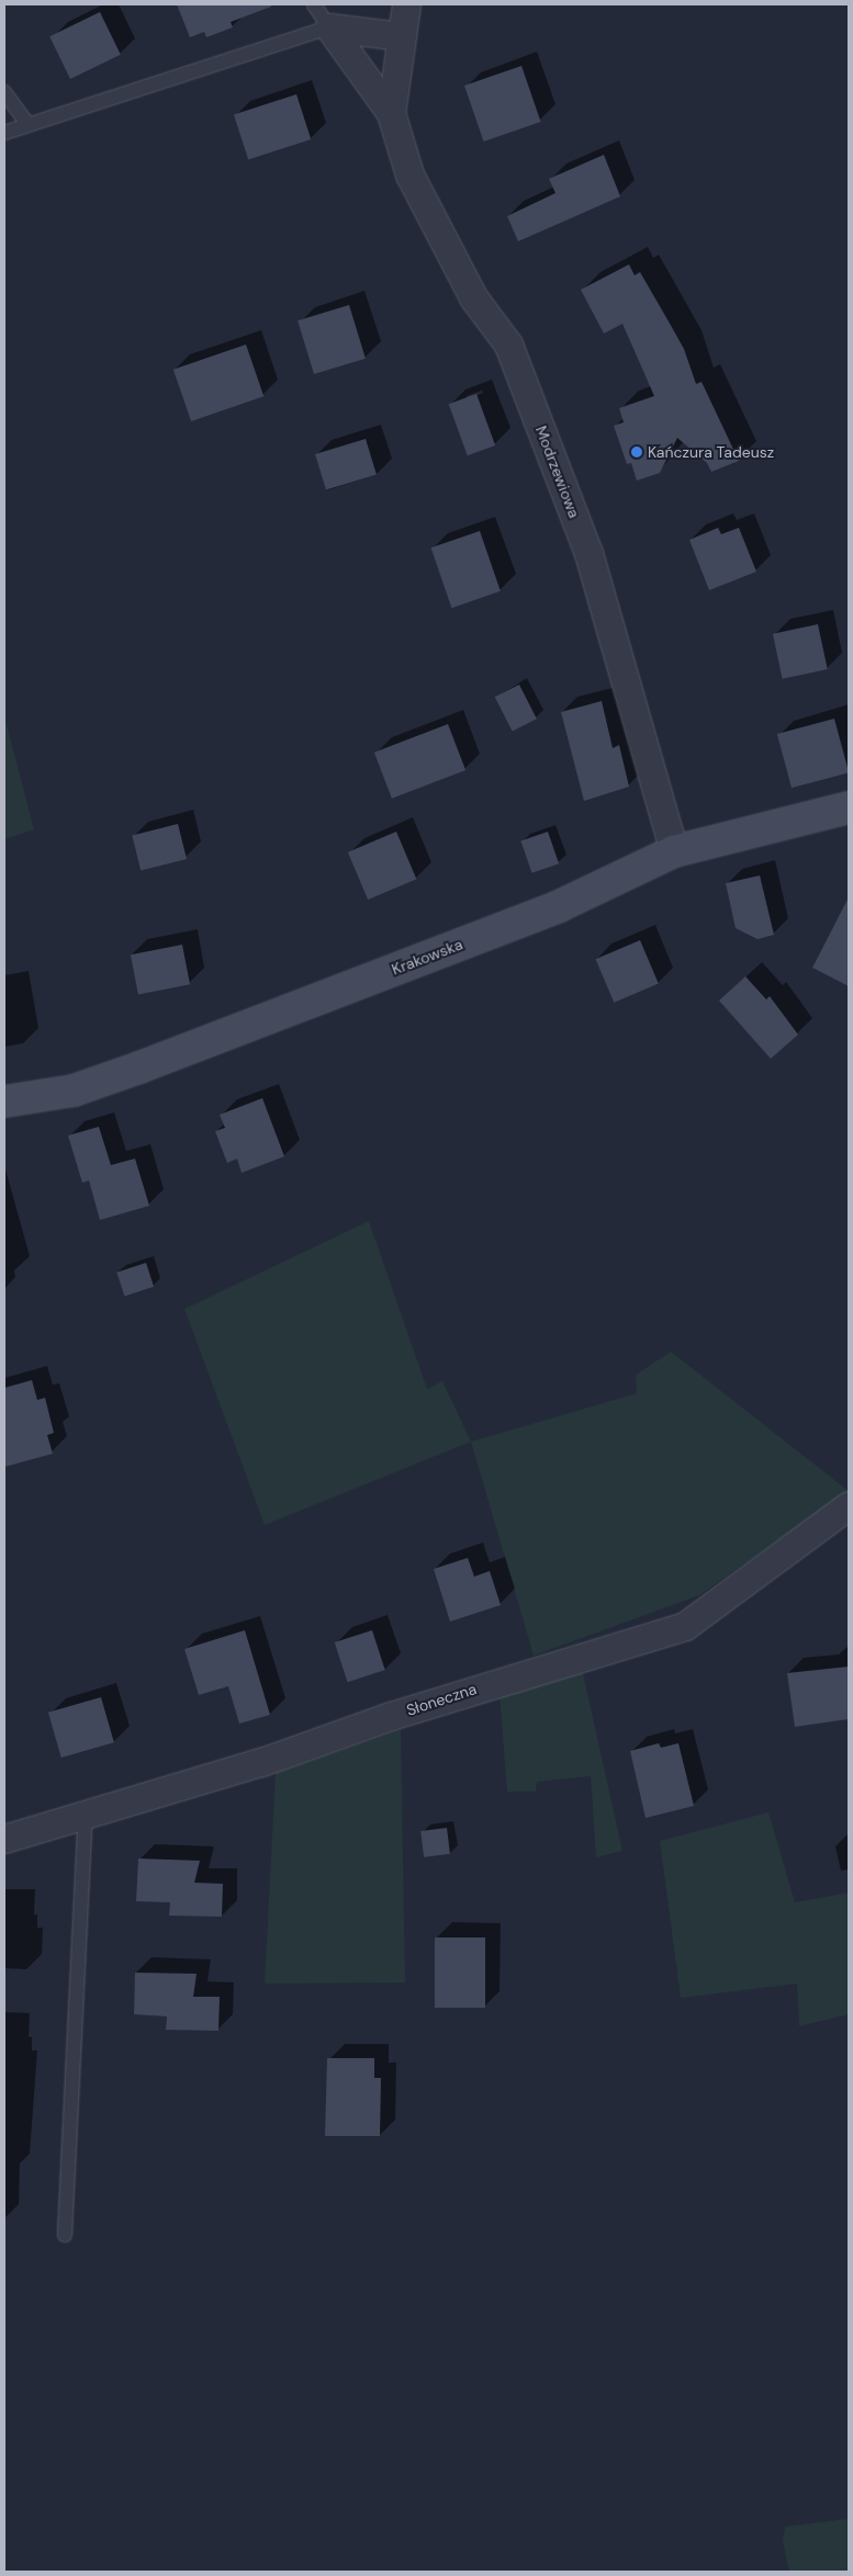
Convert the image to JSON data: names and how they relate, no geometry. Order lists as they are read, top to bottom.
{
  "streets": {
    "street": ["Modrzewiowa", "Krakowska", "Słoneczna"]
  },
  "crossings": [
    ["Modrzewiowa", "Krakowska"]
  ],
  "places": ["Kańczura Tadeusz"]
}
